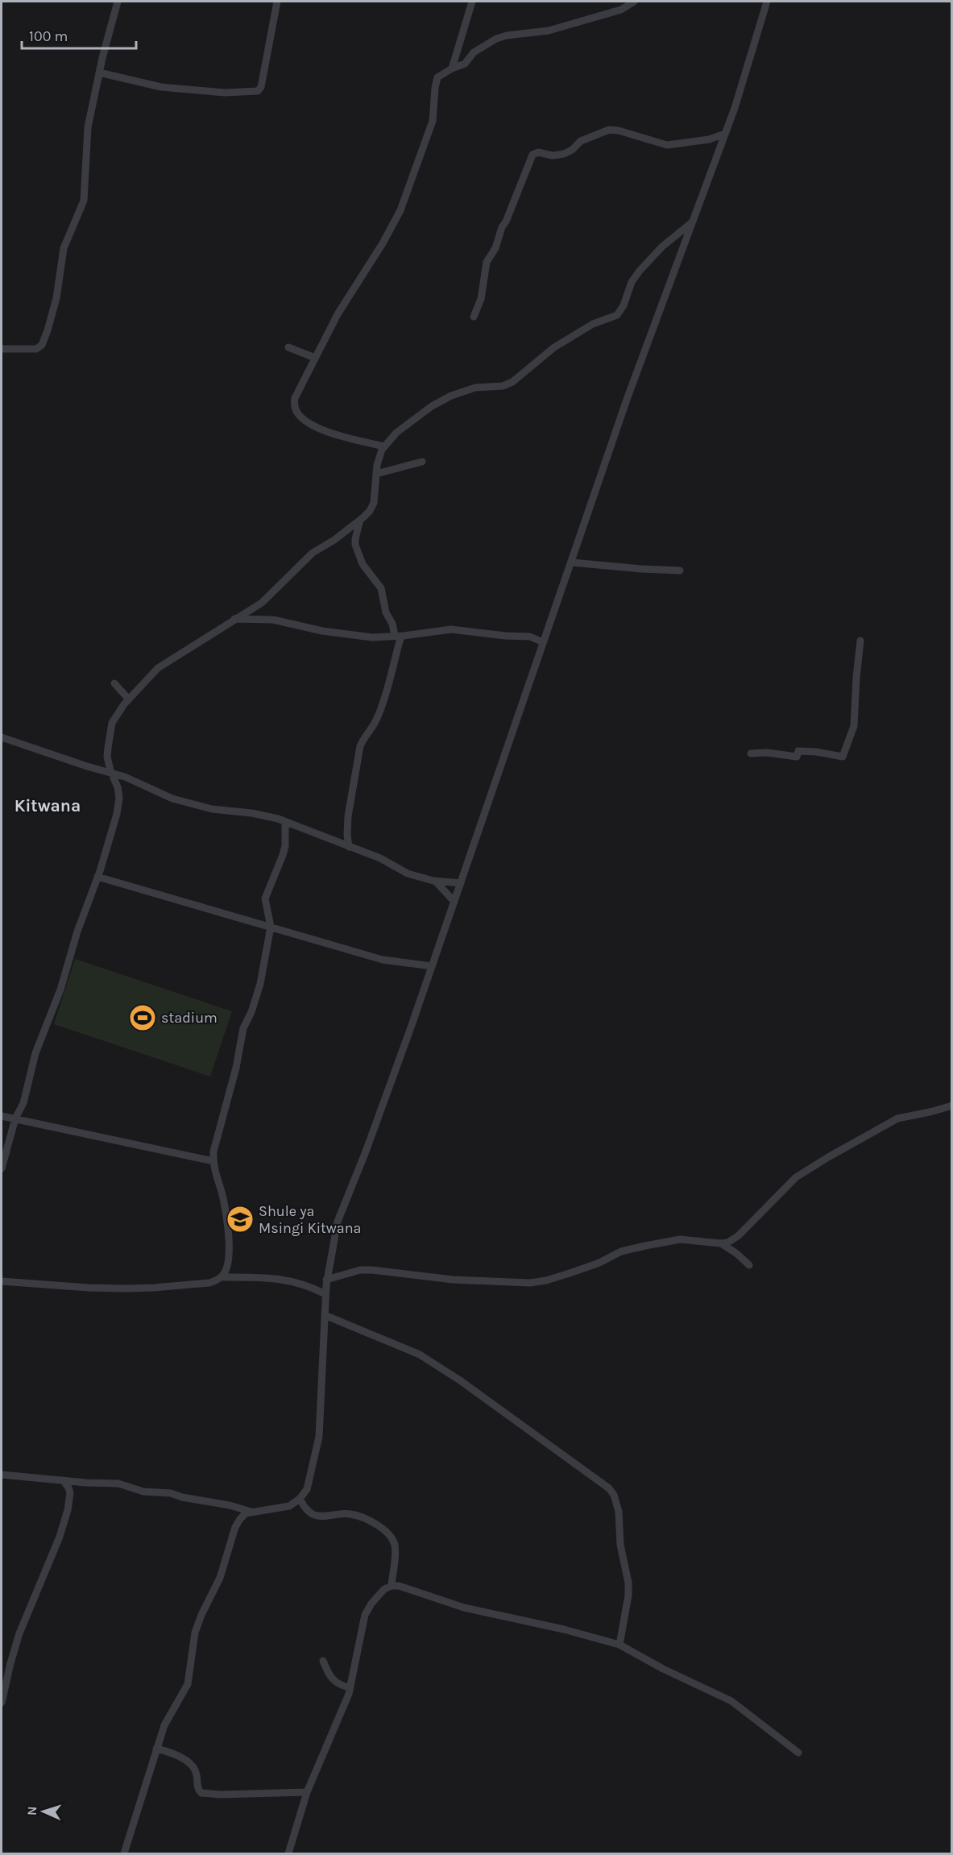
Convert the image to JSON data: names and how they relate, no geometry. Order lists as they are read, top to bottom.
{
  "districts": ["Kitwana"],
  "places": {
    "sports": ["stadium"],
    "school or university": ["Shule ya Msingi Kitwana"]
  },
  "scale_bar": "100 m",
  "north": "left"
}
